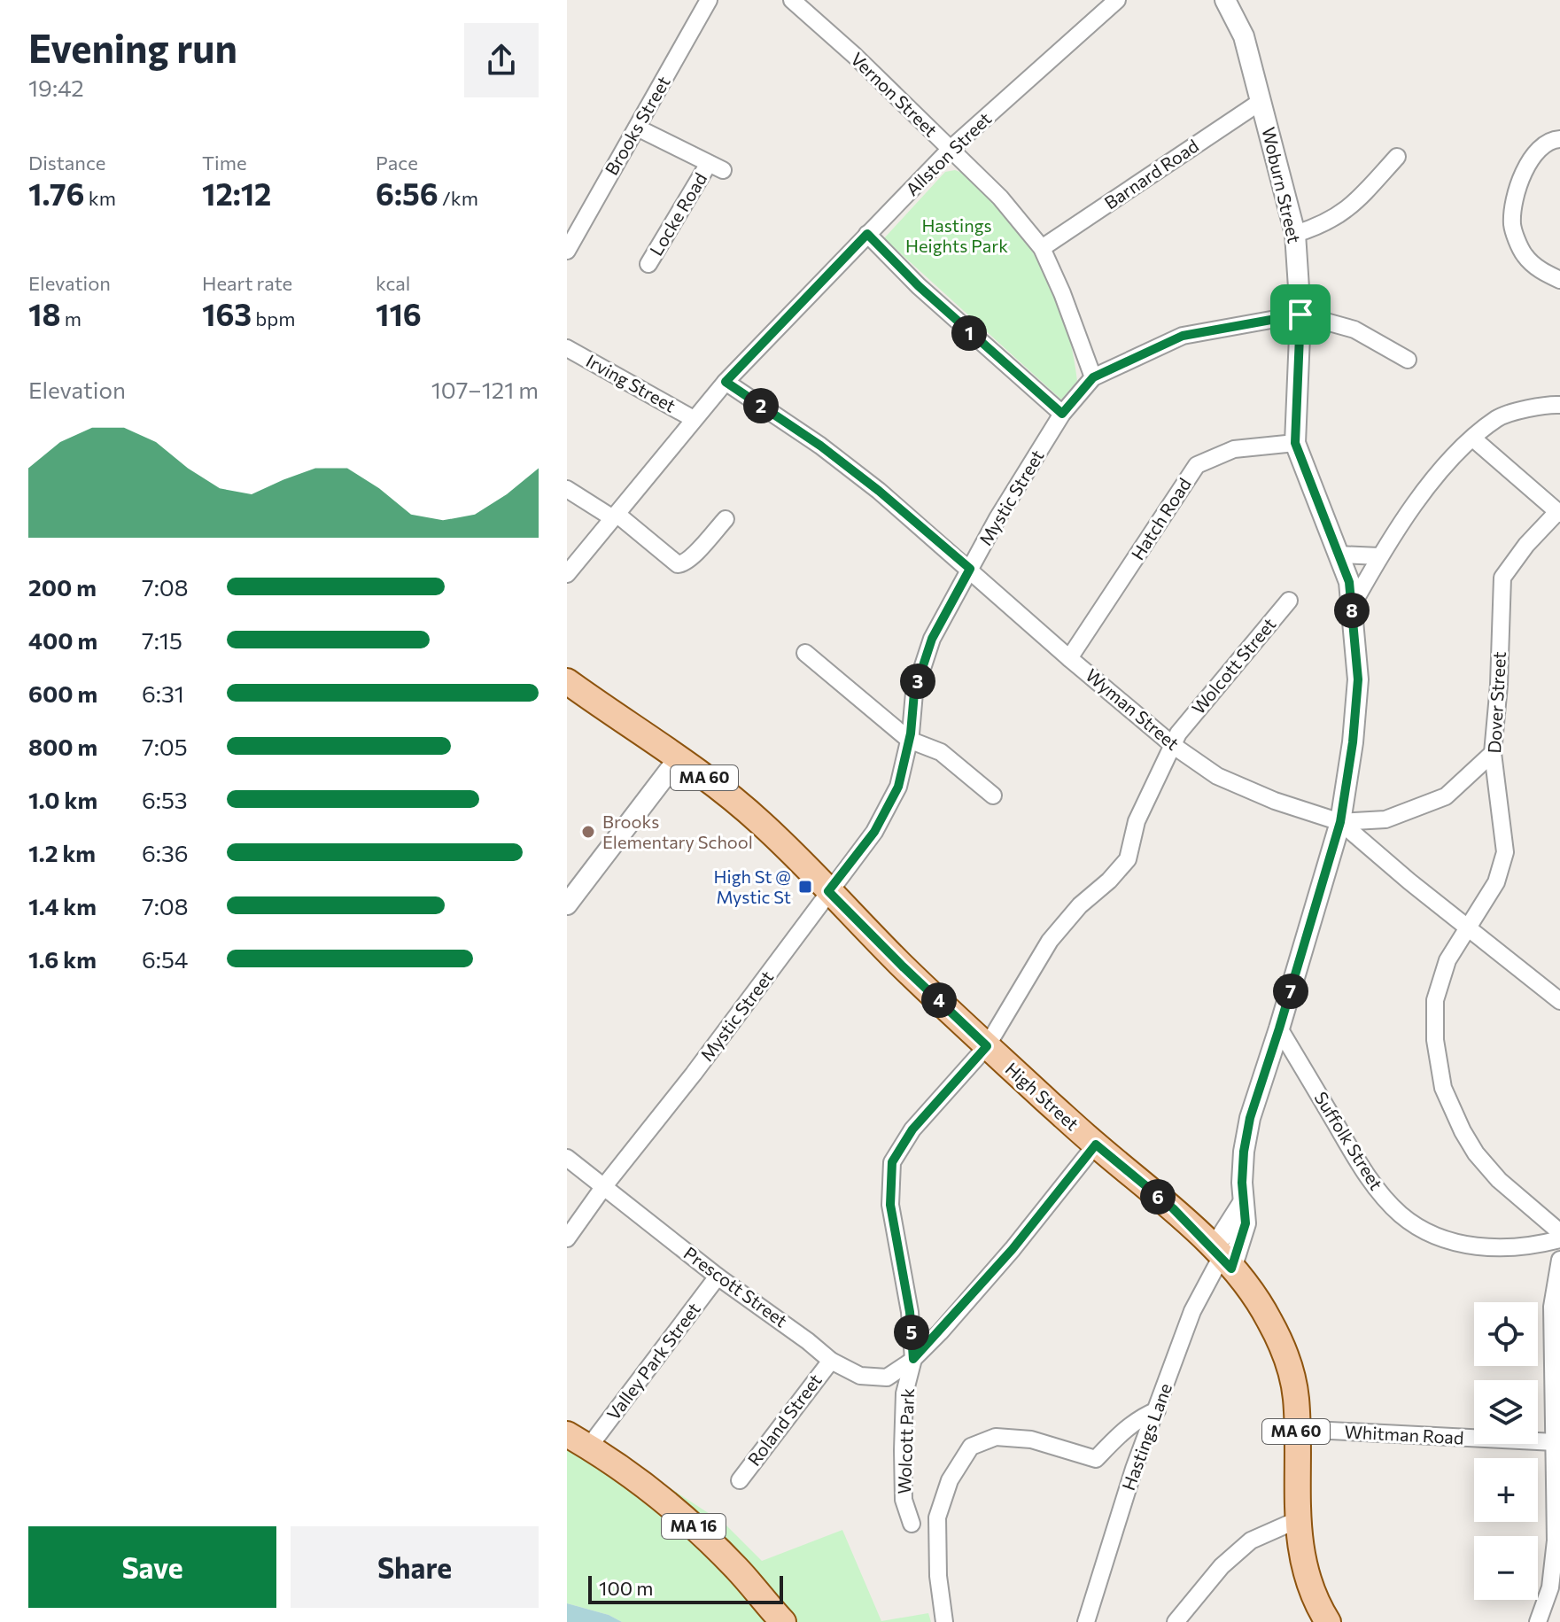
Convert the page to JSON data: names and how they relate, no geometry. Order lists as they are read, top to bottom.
{
  "streets": {
    "main road": ["MA 60", "High Street", "MA 16"],
    "street": [
      "Vernon Street",
      "Brooks Street",
      "Allston Street",
      "Barnard Road",
      "Woburn Street",
      "Locke Road",
      "Irving Street",
      "Mystic Street",
      "Hatch Road",
      "Wolcott Street",
      "Dover Street",
      "Wyman Street",
      "Suffolk Street",
      "Prescott Street",
      "Valley Park Street",
      "Roland Street",
      "Whitman Road",
      "Hastings Lane",
      "Wolcott Park"
    ]
  },
  "crossings": [
    ["Vernon Street", "Allston Street"],
    ["Vernon Street", "Barnard Road"],
    ["Vernon Street", "Mystic Street"],
    ["Brooks Street", "Locke Road"],
    ["Allston Street", "Irving Street"],
    ["Allston Street", "Wyman Street"],
    ["Barnard Road", "Woburn Street"],
    ["Woburn Street", "Mystic Street"],
    ["Woburn Street", "Hatch Road"],
    ["Woburn Street", "Wyman Street"],
    ["Woburn Street", "High Street"],
    ["Woburn Street", "Suffolk Street"],
    ["Woburn Street", "Hastings Lane"],
    ["Mystic Street", "Wyman Street"],
    ["Mystic Street", "High Street"],
    ["Mystic Street", "Prescott Street"],
    ["Hatch Road", "Wyman Street"],
    ["Wolcott Street", "Wyman Street"],
    ["Wolcott Street", "High Street"],
    ["Wolcott Street", "Prescott Street"],
    ["Wolcott Street", "Wolcott Park"],
    ["Dover Street", "Wyman Street"],
    ["High Street", "Whitman Road"],
    ["High Street", "Hastings Lane"],
    ["Prescott Street", "Valley Park Street"],
    ["Prescott Street", "Roland Street"],
    ["Prescott Street", "Wolcott Park"],
    ["Valley Park Street", "MA 16"]
  ],
  "parks": ["Hastings Heights Park"],
  "places": {
    "other": ["Brooks Elementary School"],
    "transit": ["High St @ Mystic St"]
  },
  "scale_bar": "100 m",
  "page": {
    "heading": ["Evening run", "19:42"],
    "stats": [
      ["Distance", "1.76 km"],
      ["Time", "12:12"],
      ["Pace", "6:56 /km"],
      ["Elevation", "18 m"],
      ["Heart rate", "163 bpm"],
      ["kcal", "116"]
    ],
    "pins": [
      "1",
      "2",
      "8",
      "3",
      "7",
      "4",
      "6",
      "5"
    ],
    "chart": ["Elevation", "107–121 m"],
    "list": [
      {
        "name": "200 m",
        "note": "7:08"
      },
      {
        "name": "400 m",
        "note": "7:15"
      },
      {
        "name": "600 m",
        "note": "6:31"
      },
      {
        "name": "800 m",
        "note": "7:05"
      },
      {
        "name": "1.0 km",
        "note": "6:53"
      },
      {
        "name": "1.2 km",
        "note": "6:36"
      },
      {
        "name": "1.4 km",
        "note": "7:08"
      },
      {
        "name": "1.6 km",
        "note": "6:54"
      }
    ],
    "map_buttons": ["+", "−"],
    "buttons": ["Save", "Share"],
    "scale": "100 m"
  }
}
